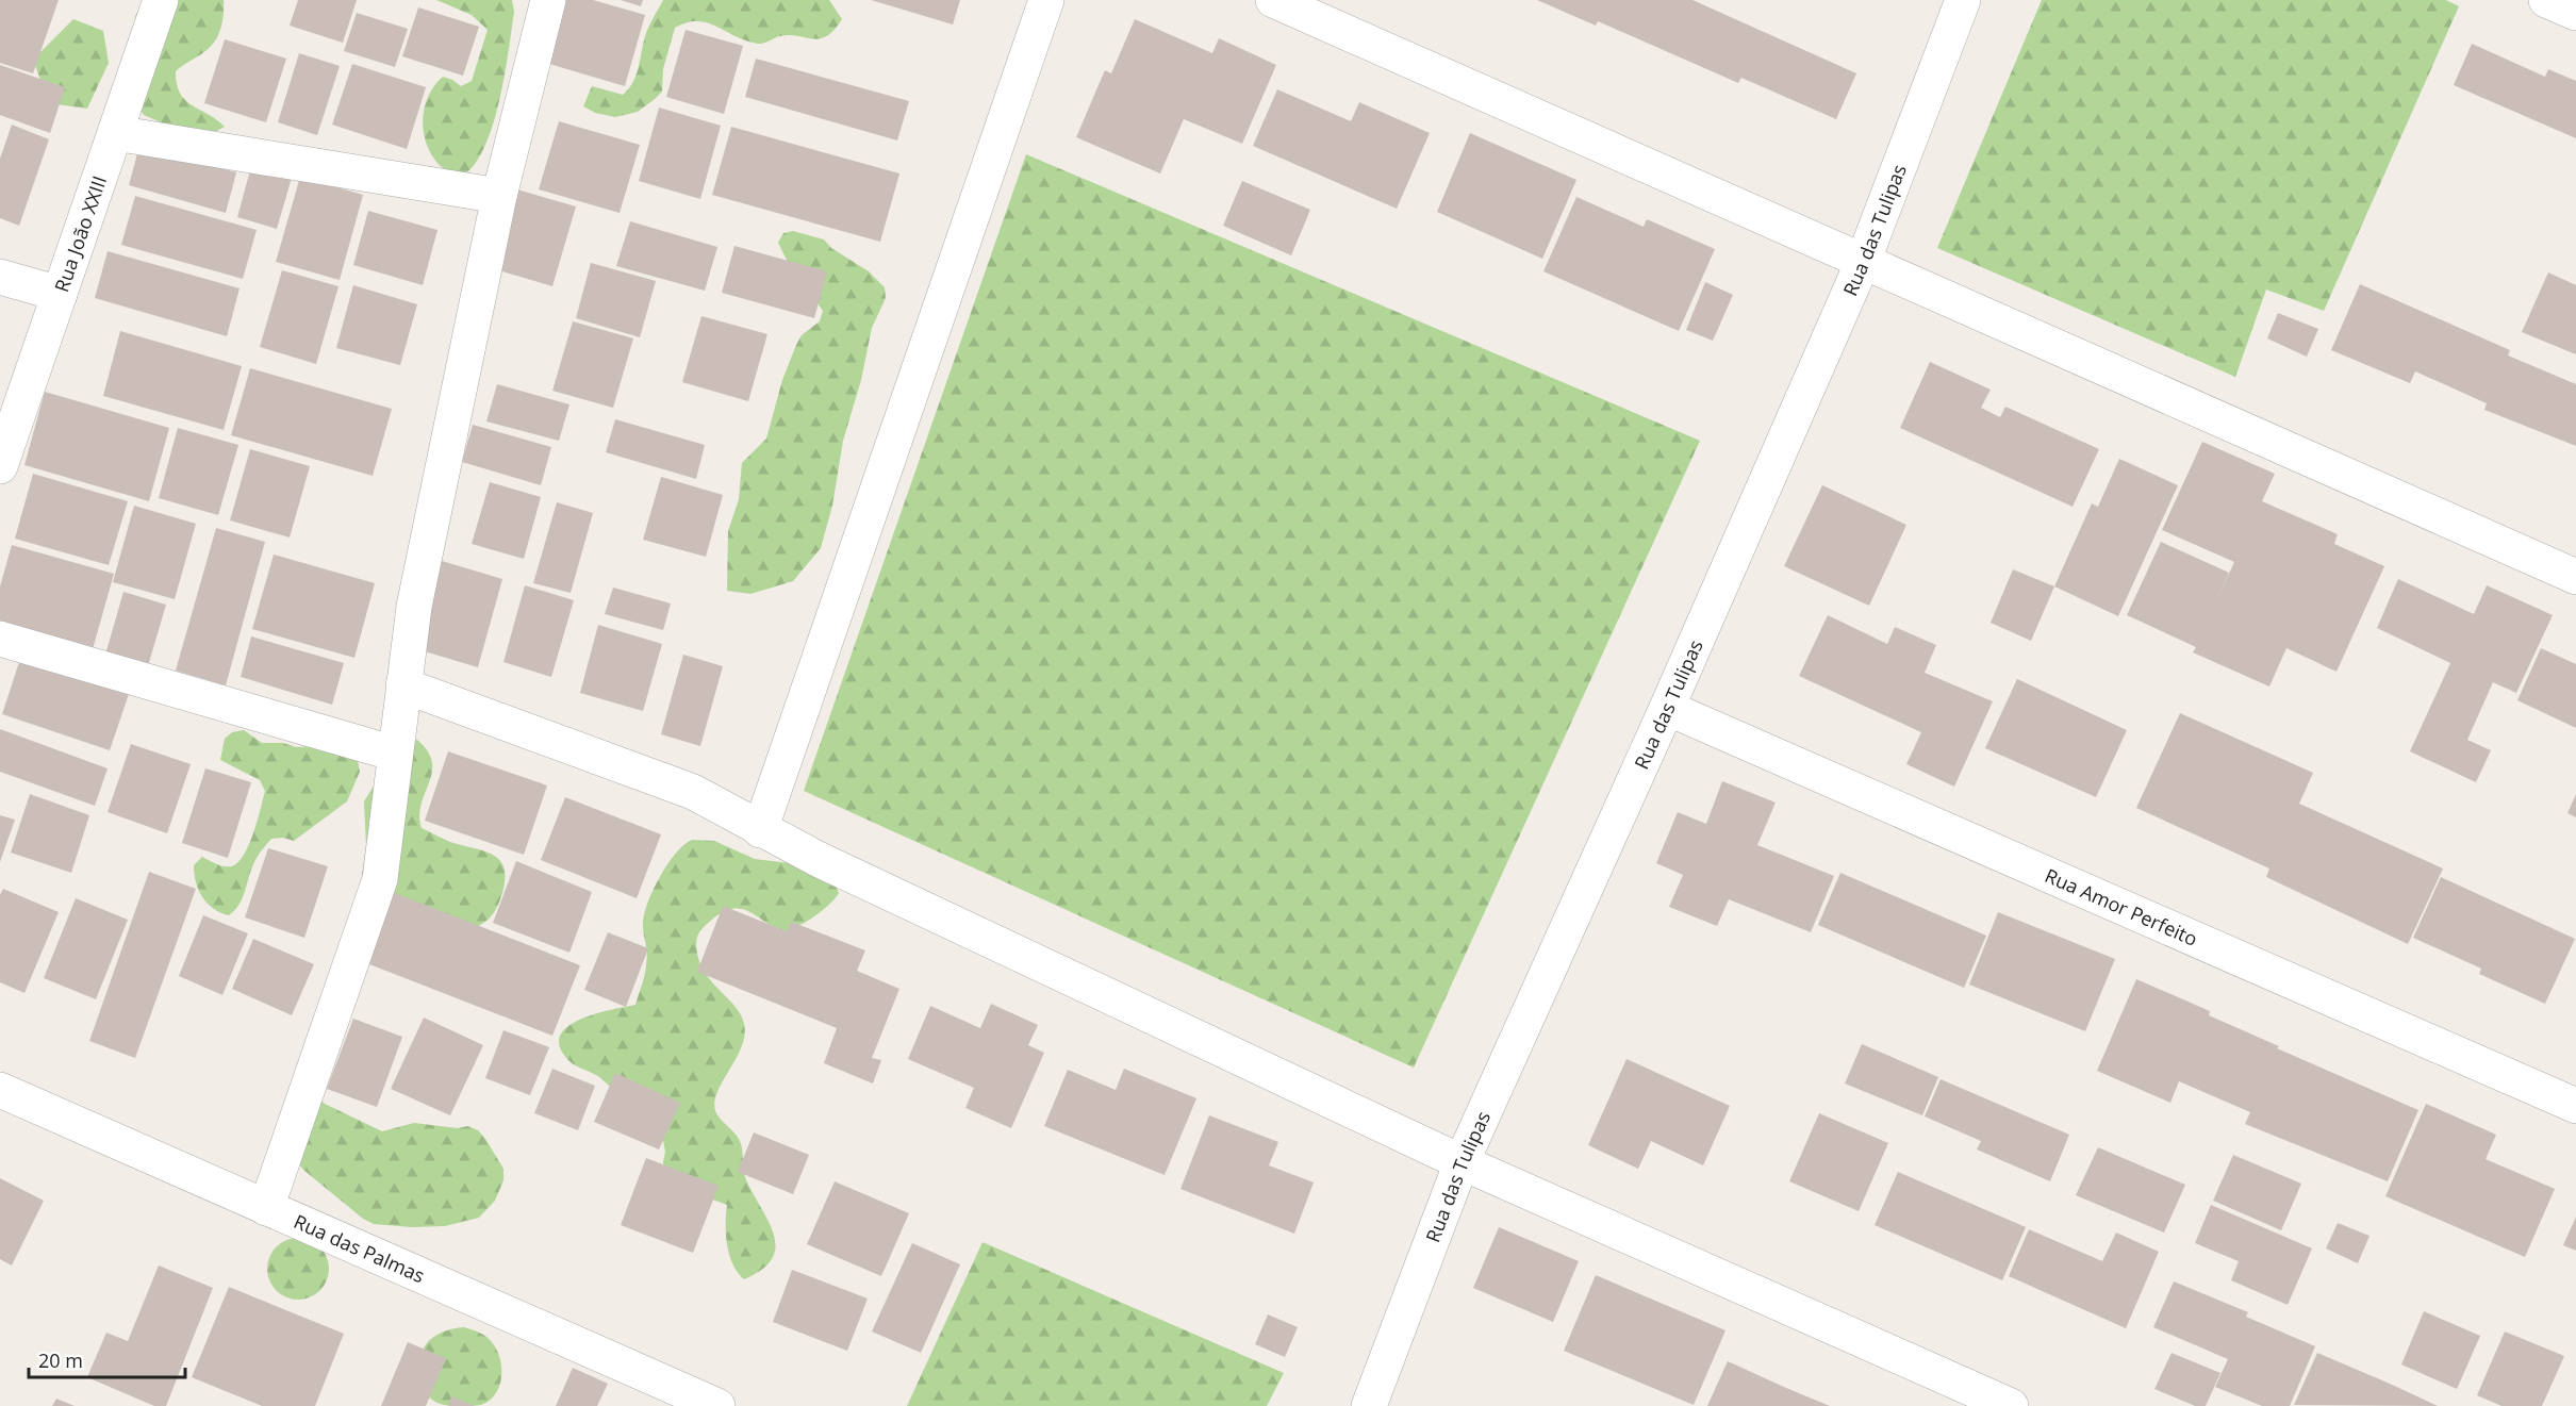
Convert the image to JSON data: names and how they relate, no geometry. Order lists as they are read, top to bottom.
{
  "streets": {
    "street": [
      "Rua das Tulipas",
      "Rua João XXIII",
      "Rua Amor Perfeito",
      "Rua das Palmas"
    ]
  },
  "crossings": [
    ["Rua das Tulipas", "Rua Amor Perfeito"]
  ],
  "scale_bar": "20 m"
}
